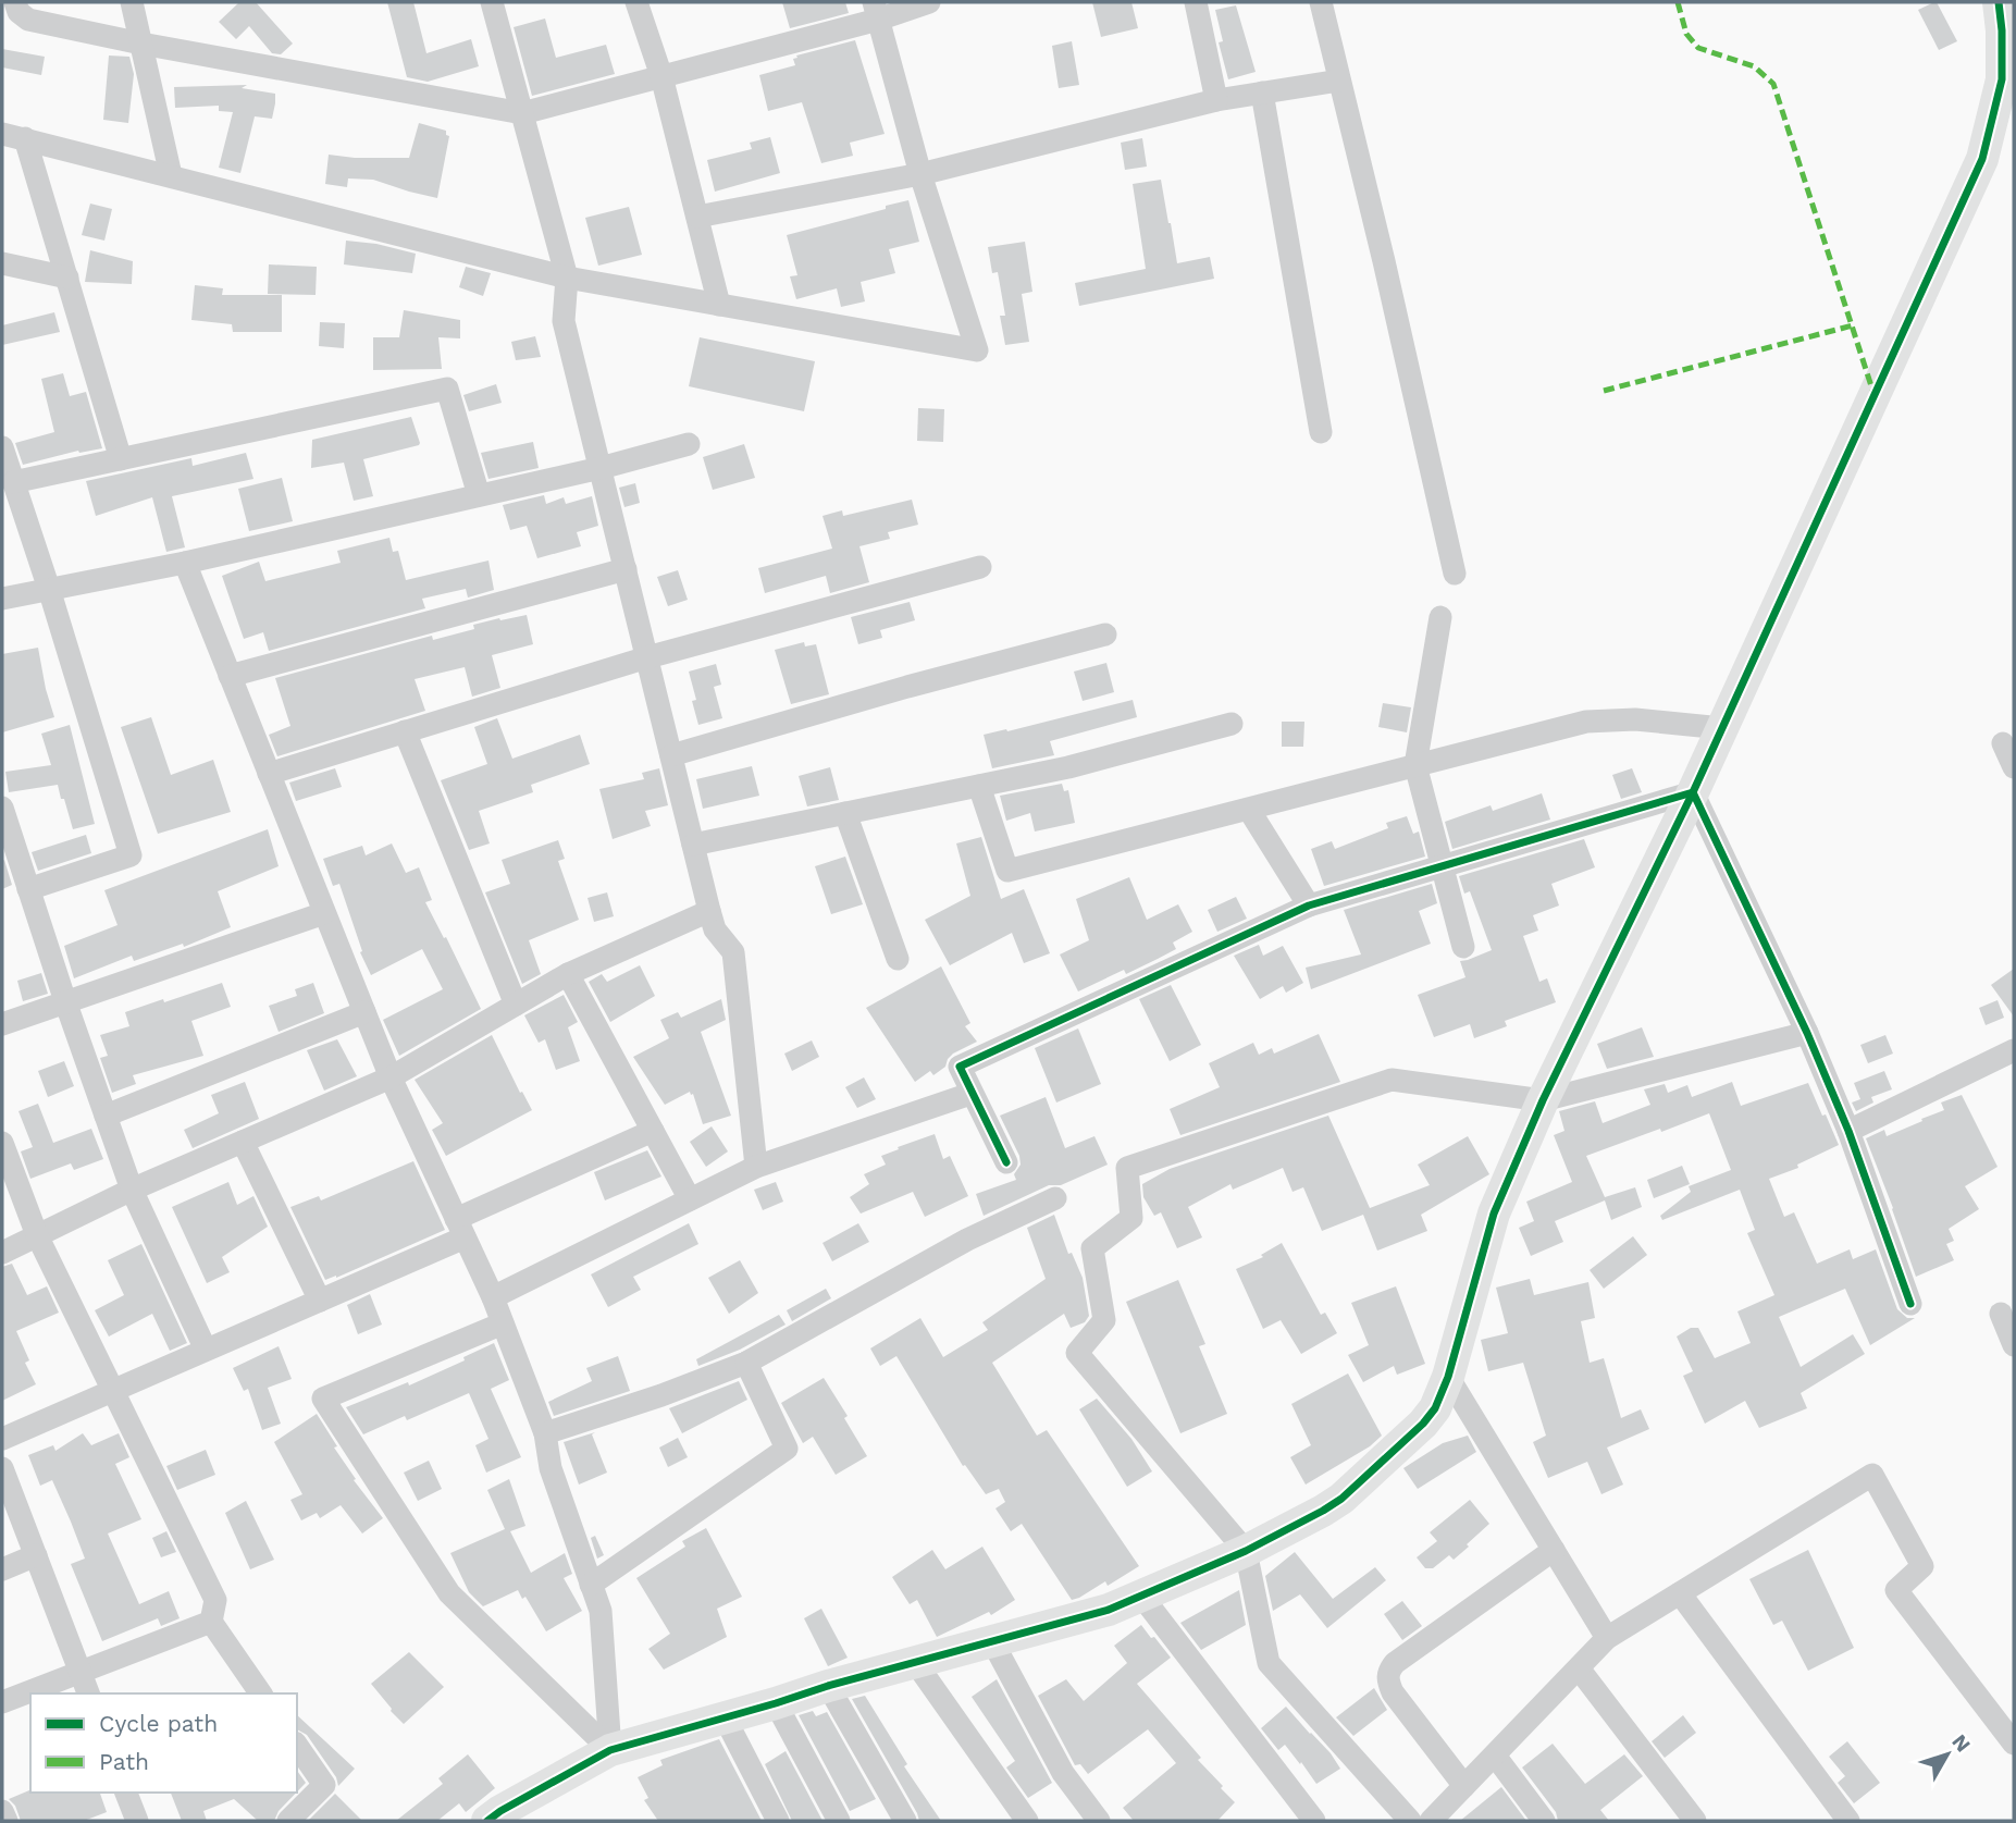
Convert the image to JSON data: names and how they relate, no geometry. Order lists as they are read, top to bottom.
{
  "legend": ["Cycle path", "Path"],
  "north": "top right"
}
